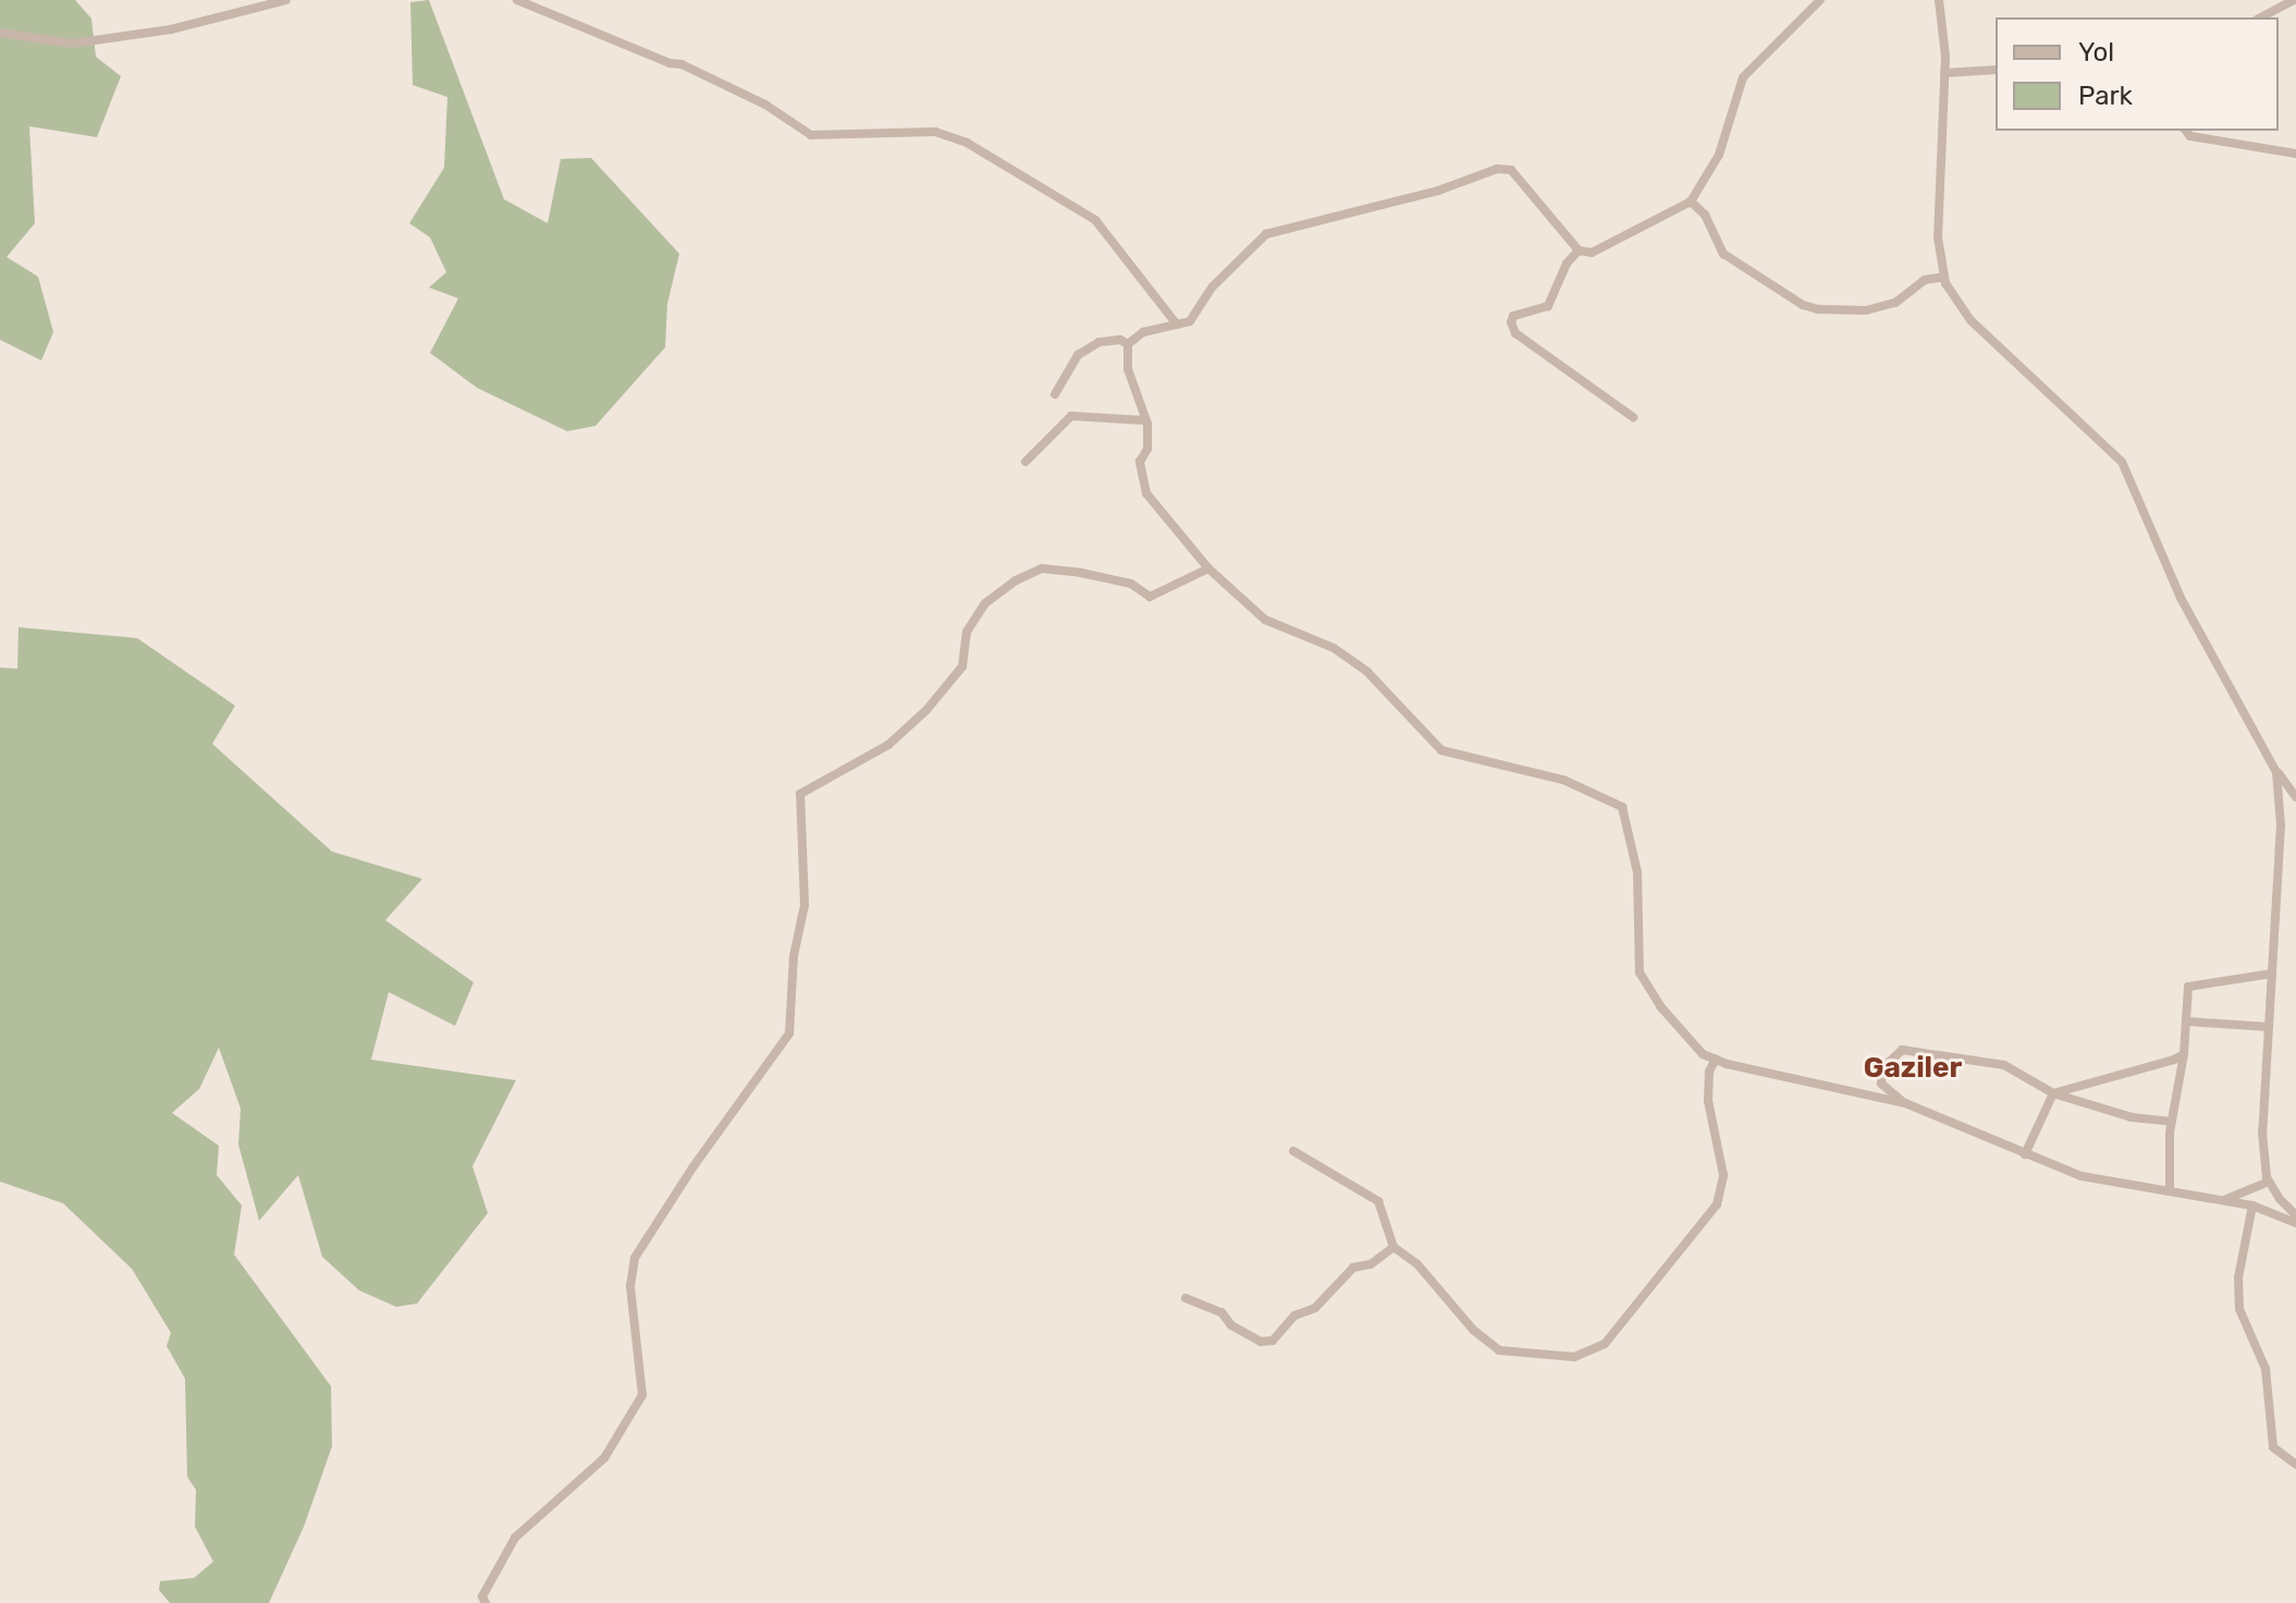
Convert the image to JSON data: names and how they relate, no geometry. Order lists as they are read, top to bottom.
{
  "districts": ["Gaziler"],
  "legend": ["Yol", "Park"]
}
